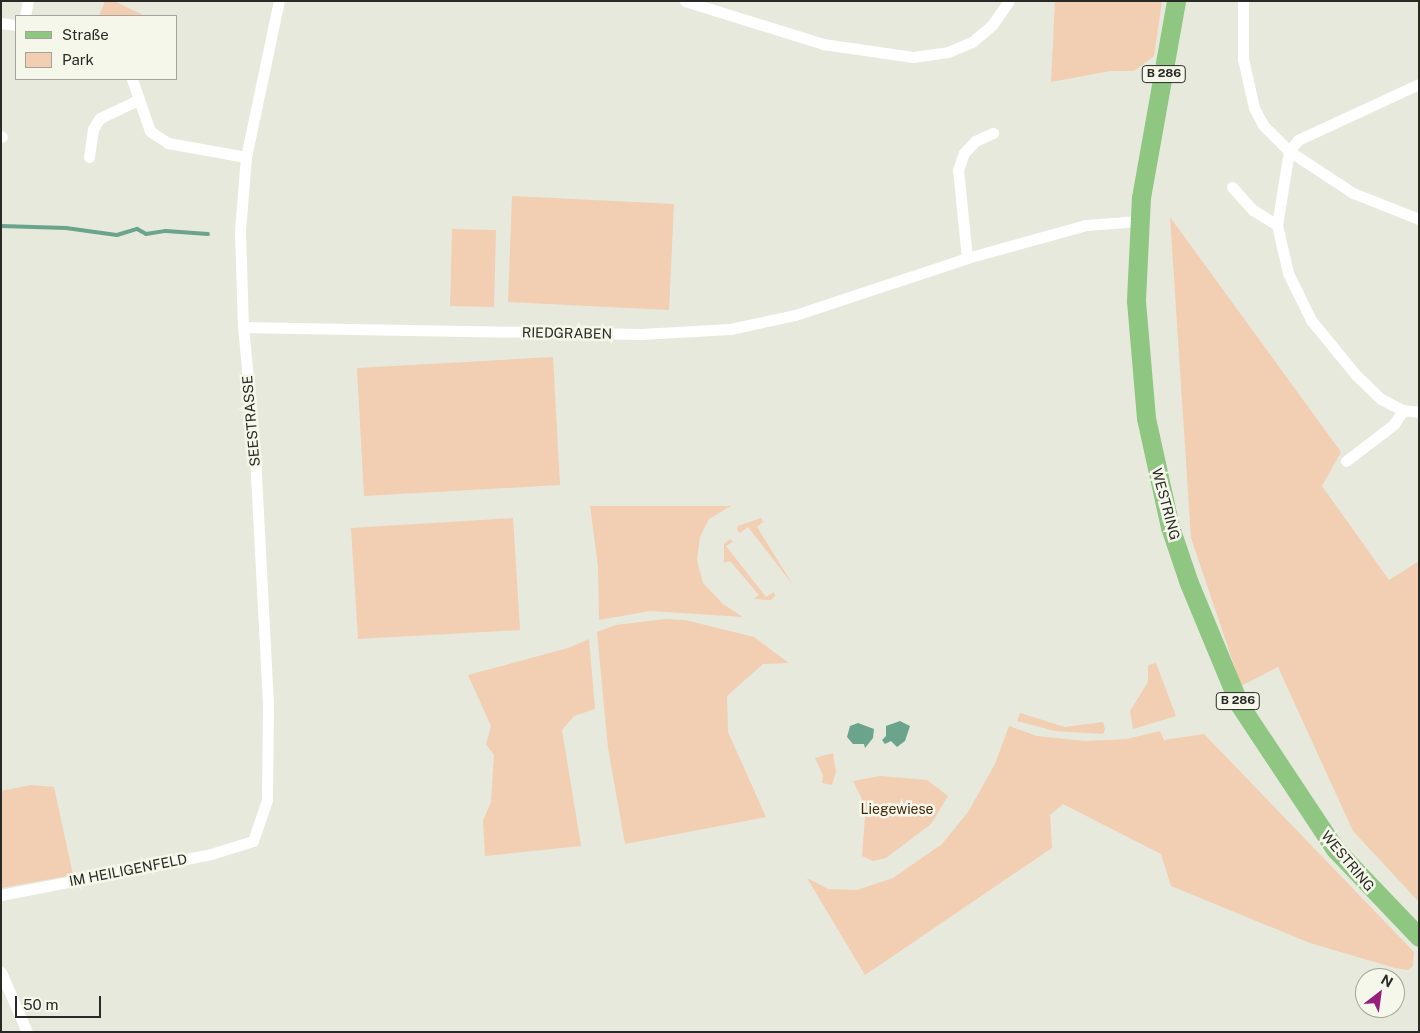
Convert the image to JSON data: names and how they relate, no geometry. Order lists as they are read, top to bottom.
{
  "streets": {
    "main road": ["B 286", "WESTRING"],
    "street": ["RIEDGRABEN", "SEESTRASSE", "IM HEILIGENFELD"]
  },
  "crossings": [
    ["RIEDGRABEN", "SEESTRASSE"],
    ["RIEDGRABEN", "WESTRING"],
    ["SEESTRASSE", "IM HEILIGENFELD"]
  ],
  "parks": ["Liegewiese"],
  "legend": ["Straße", "Park"],
  "scale_bar": "50 m",
  "north": "top right"
}
